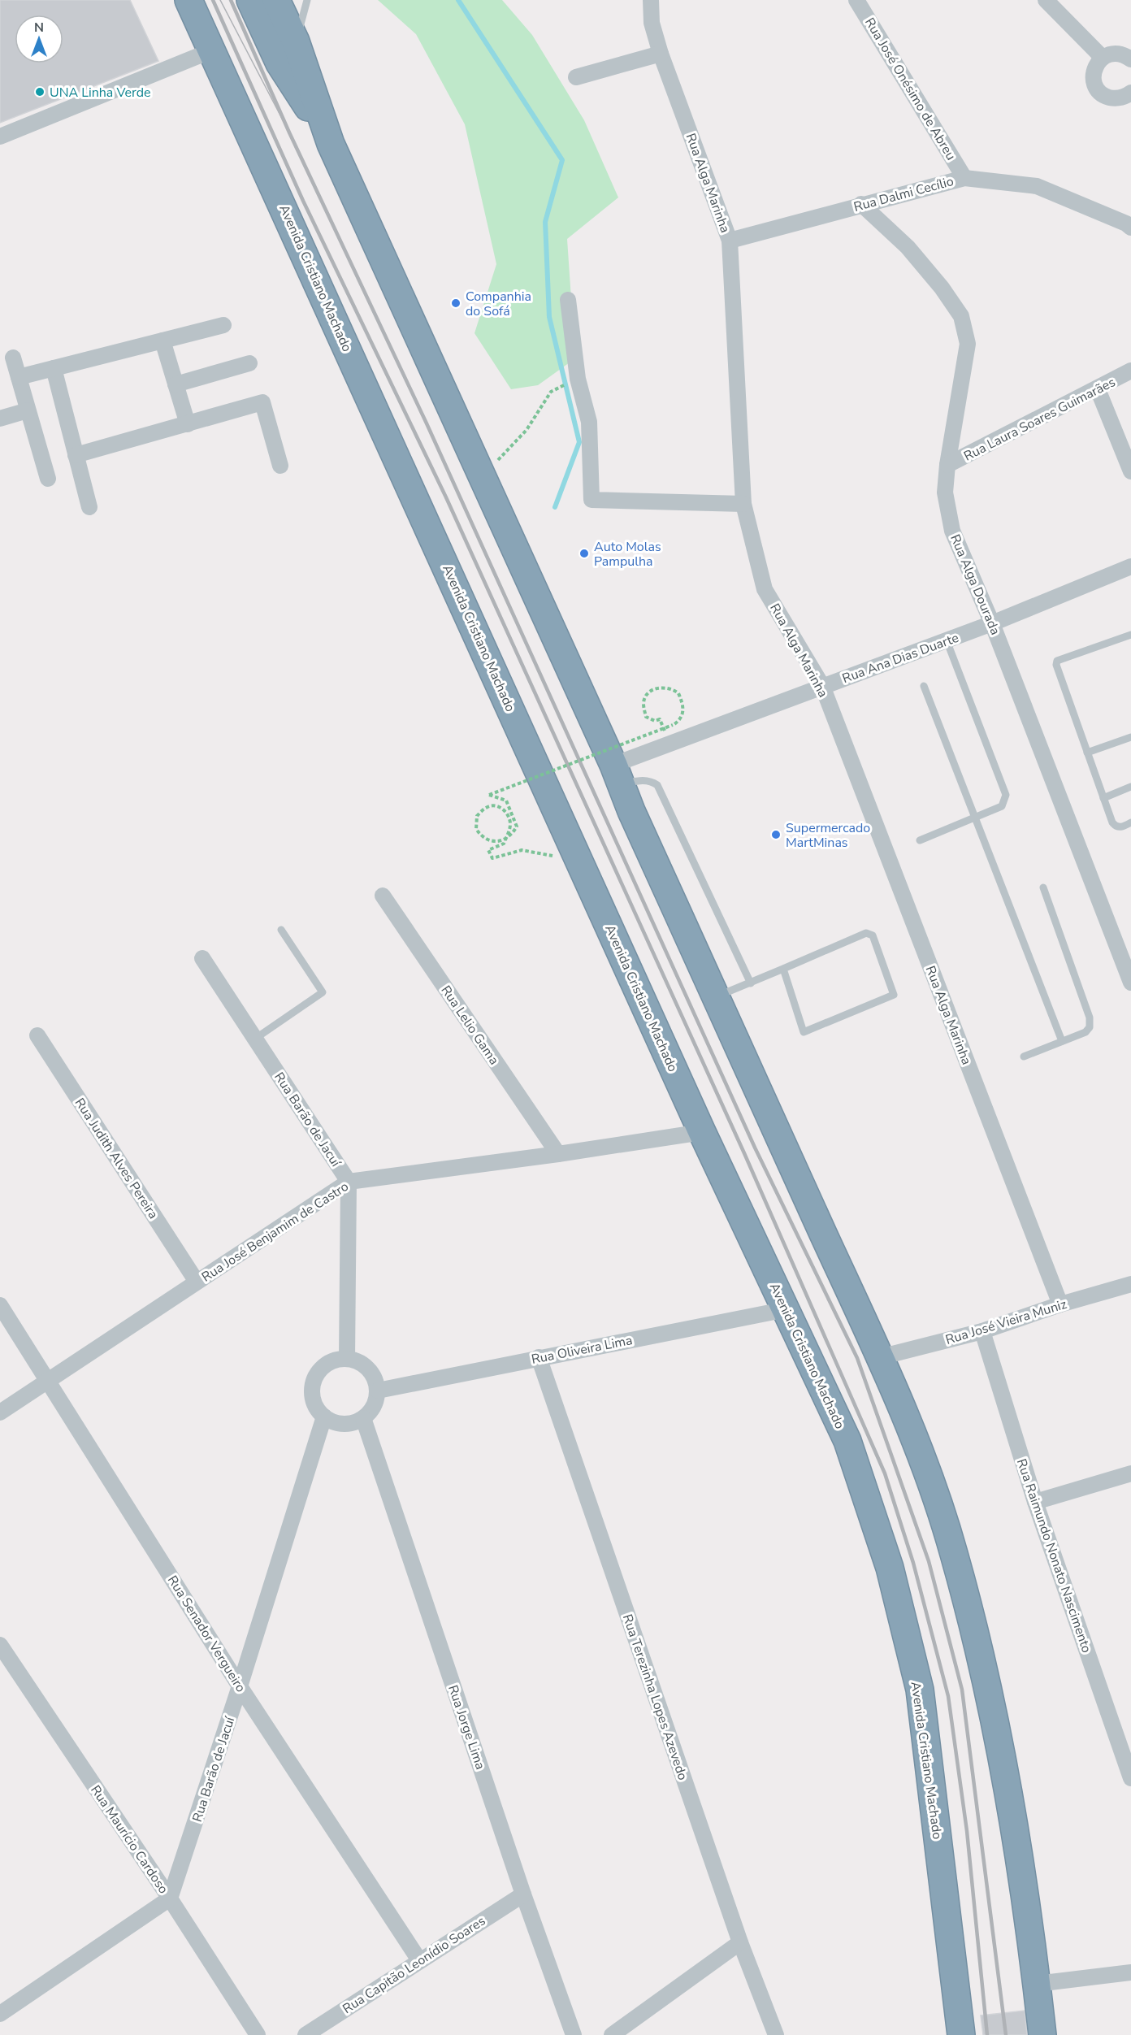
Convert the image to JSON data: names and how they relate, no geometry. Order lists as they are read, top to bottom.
{
  "streets": {
    "highway": ["Avenida Cristiano Machado"],
    "street": [
      "Rua José Onésimo de Abreu",
      "Rua Alga Marinha",
      "Rua Dalmi Cecílio",
      "Rua Laura Soares Guimarães",
      "Rua Alga Dourada",
      "Rua Ana Dias Duarte",
      "Rua Lelio Gama",
      "Rua Barão de Jacuí",
      "Rua Judith Alves Pereira",
      "Rua José Benjamim de Castro",
      "Rua José Vieira Muniz",
      "Rua Oliveira Lima",
      "Rua Raimundo Nonato Nascimento",
      "Rua Senador Vergueiro",
      "Rua Terezinha Lopes Azevedo",
      "Rua Jorge Lima",
      "Rua Maurício Cardoso",
      "Rua Capitão Leonídio Soares"
    ]
  },
  "crossings": [
    ["Rua José Onésimo de Abreu", "Rua Dalmi Cecílio"],
    ["Rua Alga Marinha", "Rua Dalmi Cecílio"],
    ["Rua Alga Marinha", "Rua Ana Dias Duarte"],
    ["Rua Alga Marinha", "Rua José Vieira Muniz"],
    ["Rua Dalmi Cecílio", "Rua Alga Dourada"],
    ["Avenida Cristiano Machado", "Rua José Benjamim de Castro"],
    ["Avenida Cristiano Machado", "Rua Oliveira Lima"],
    ["Rua Laura Soares Guimarães", "Rua Alga Dourada"],
    ["Rua Alga Dourada", "Rua Ana Dias Duarte"],
    ["Rua Lelio Gama", "Rua José Benjamim de Castro"],
    ["Rua Barão de Jacuí", "Rua José Benjamim de Castro"],
    ["Rua Barão de Jacuí", "Rua Oliveira Lima"],
    ["Rua Barão de Jacuí", "Rua Senador Vergueiro"],
    ["Rua Barão de Jacuí", "Rua Jorge Lima"],
    ["Rua Barão de Jacuí", "Rua Maurício Cardoso"],
    ["Rua Judith Alves Pereira", "Rua José Benjamim de Castro"],
    ["Rua José Benjamim de Castro", "Rua Senador Vergueiro"],
    ["Rua José Vieira Muniz", "Rua Raimundo Nonato Nascimento"],
    ["Rua Oliveira Lima", "Rua Terezinha Lopes Azevedo"],
    ["Rua Oliveira Lima", "Rua Jorge Lima"],
    ["Rua Senador Vergueiro", "Rua Capitão Leonídio Soares"],
    ["Rua Jorge Lima", "Rua Capitão Leonídio Soares"]
  ],
  "places": [
    "UNA Linha Verde",
    "Companhia do Sofá",
    "Auto Molas Pampulha",
    "Supermercado MartMinas"
  ],
  "north": "top"
}
